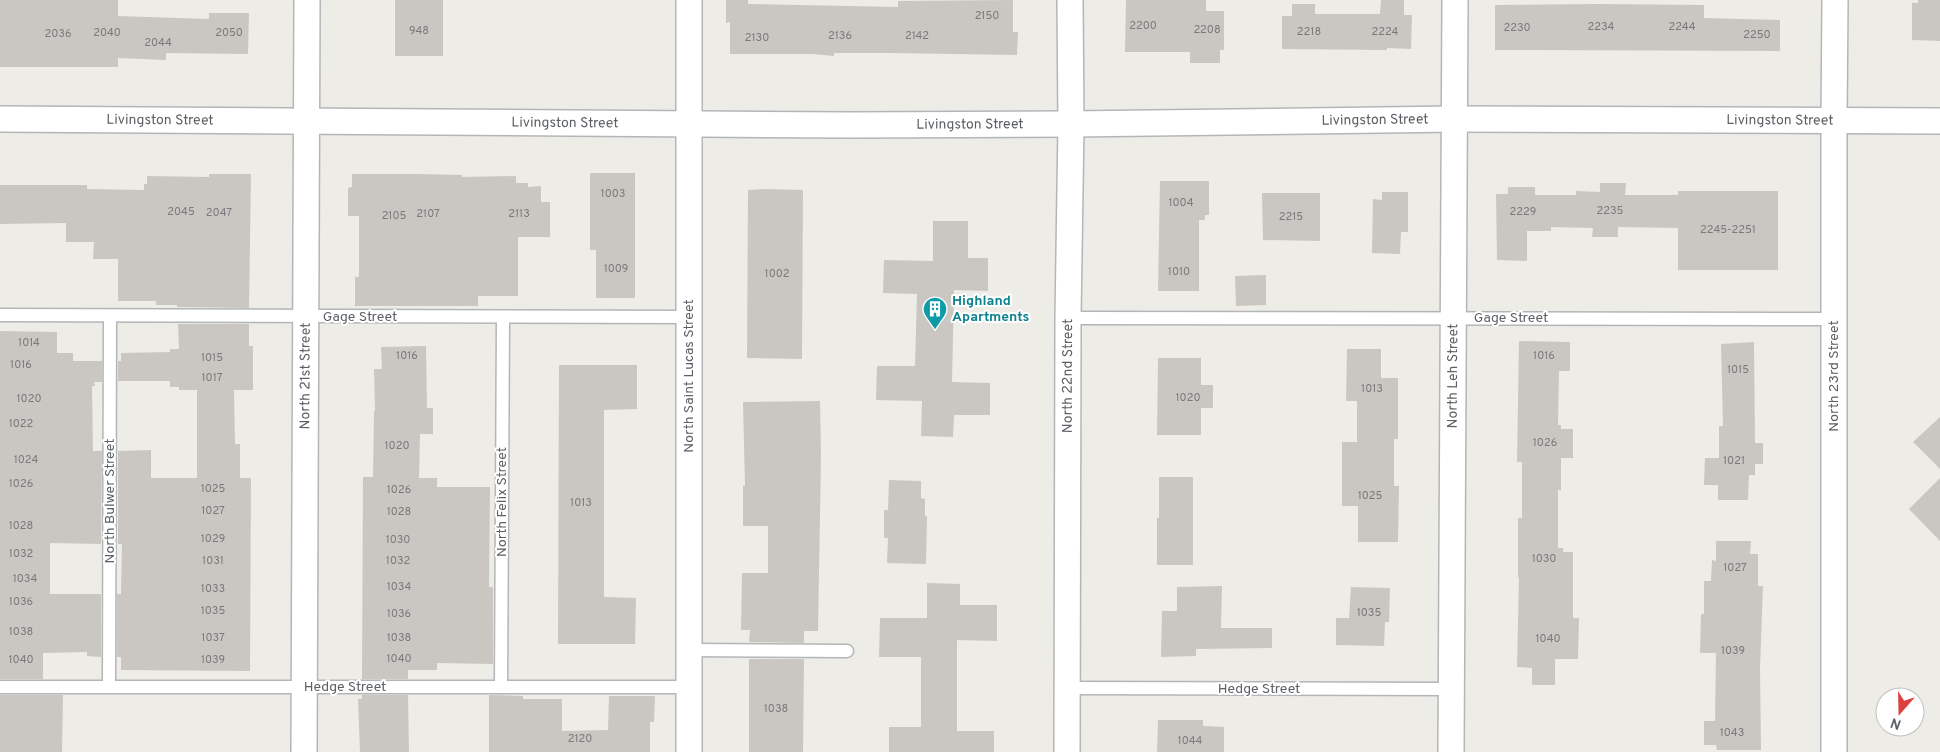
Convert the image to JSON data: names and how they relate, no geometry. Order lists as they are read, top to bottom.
{
  "streets": {
    "street": [
      "Livingston Street",
      "North 21st Street",
      "North Saint Lucas Street",
      "North 22nd Street",
      "North Leh Street",
      "North 23rd Street"
    ],
    "lane": [
      "Gage Street",
      "North Bulwer Street",
      "North Felix Street",
      "Hedge Street"
    ]
  },
  "crossings": [
    ["Livingston Street", "North 21st Street"],
    ["Livingston Street", "North Saint Lucas Street"],
    ["Livingston Street", "North 22nd Street"],
    ["Livingston Street", "North Leh Street"],
    ["Livingston Street", "North 23rd Street"],
    ["Gage Street", "North 21st Street"],
    ["Gage Street", "North Saint Lucas Street"],
    ["Gage Street", "North 22nd Street"],
    ["Gage Street", "North Leh Street"],
    ["Gage Street", "North 23rd Street"],
    ["Gage Street", "North Bulwer Street"],
    ["Gage Street", "North Felix Street"],
    ["North 21st Street", "Hedge Street"],
    ["North Saint Lucas Street", "Hedge Street"],
    ["North 22nd Street", "Hedge Street"],
    ["North Leh Street", "Hedge Street"],
    ["North Bulwer Street", "Hedge Street"],
    ["North Felix Street", "Hedge Street"]
  ],
  "places": {
    "building": ["Highland Apartments"]
  },
  "house_numbers": [
    "2150",
    "2200",
    "2234",
    "2244",
    "2230",
    "2208",
    "948",
    "2218",
    "2224",
    "2040",
    "2050",
    "2036",
    "2250",
    "2136",
    "2142",
    "2130",
    "2044",
    "1003",
    "1004",
    "2235",
    "2045",
    "2229",
    "2047",
    "2107",
    "2113",
    "2105",
    "2215",
    "2245-2251",
    "1009",
    "1010",
    "1002",
    "1014",
    "1016",
    "1016",
    "1015",
    "1016",
    "1015",
    "1017",
    "1013",
    "1020",
    "1020",
    "1022",
    "1026",
    "1020",
    "1024",
    "1021",
    "1026",
    "1025",
    "1026",
    "1025",
    "1013",
    "1027",
    "1028",
    "1028",
    "1029",
    "1030",
    "1032",
    "1030",
    "1031",
    "1032",
    "1027",
    "1034",
    "1034",
    "1033",
    "1036",
    "1035",
    "1035",
    "1036",
    "1038",
    "1037",
    "1038",
    "1040",
    "1039",
    "1040",
    "1040",
    "1039",
    "1038",
    "1043",
    "2120",
    "1044"
  ],
  "north": "bottom"
}
